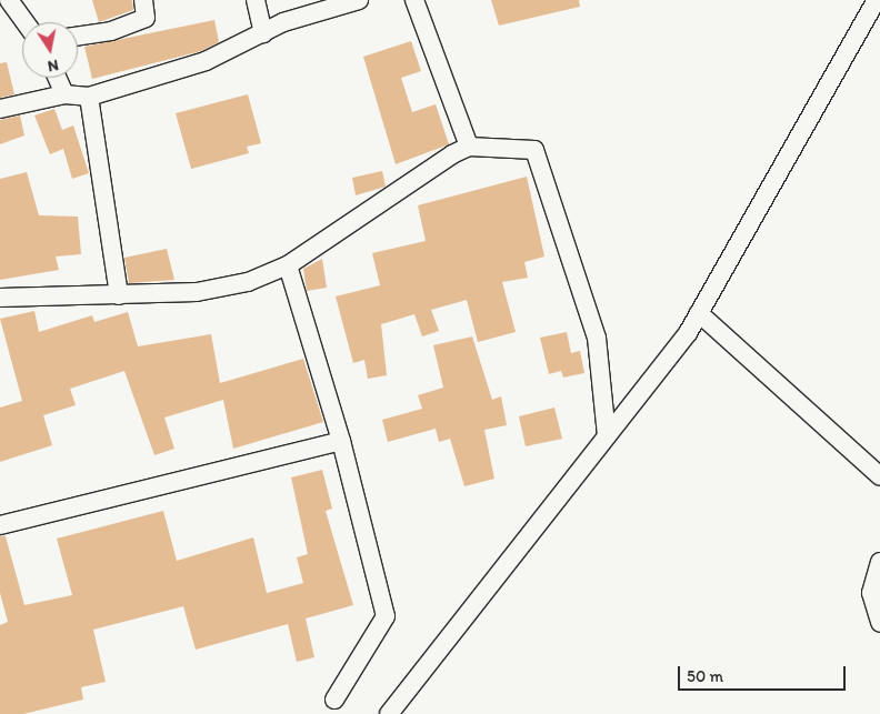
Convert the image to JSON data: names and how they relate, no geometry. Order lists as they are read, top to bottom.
{
  "scale_bar": "50 m",
  "north": "bottom"
}
